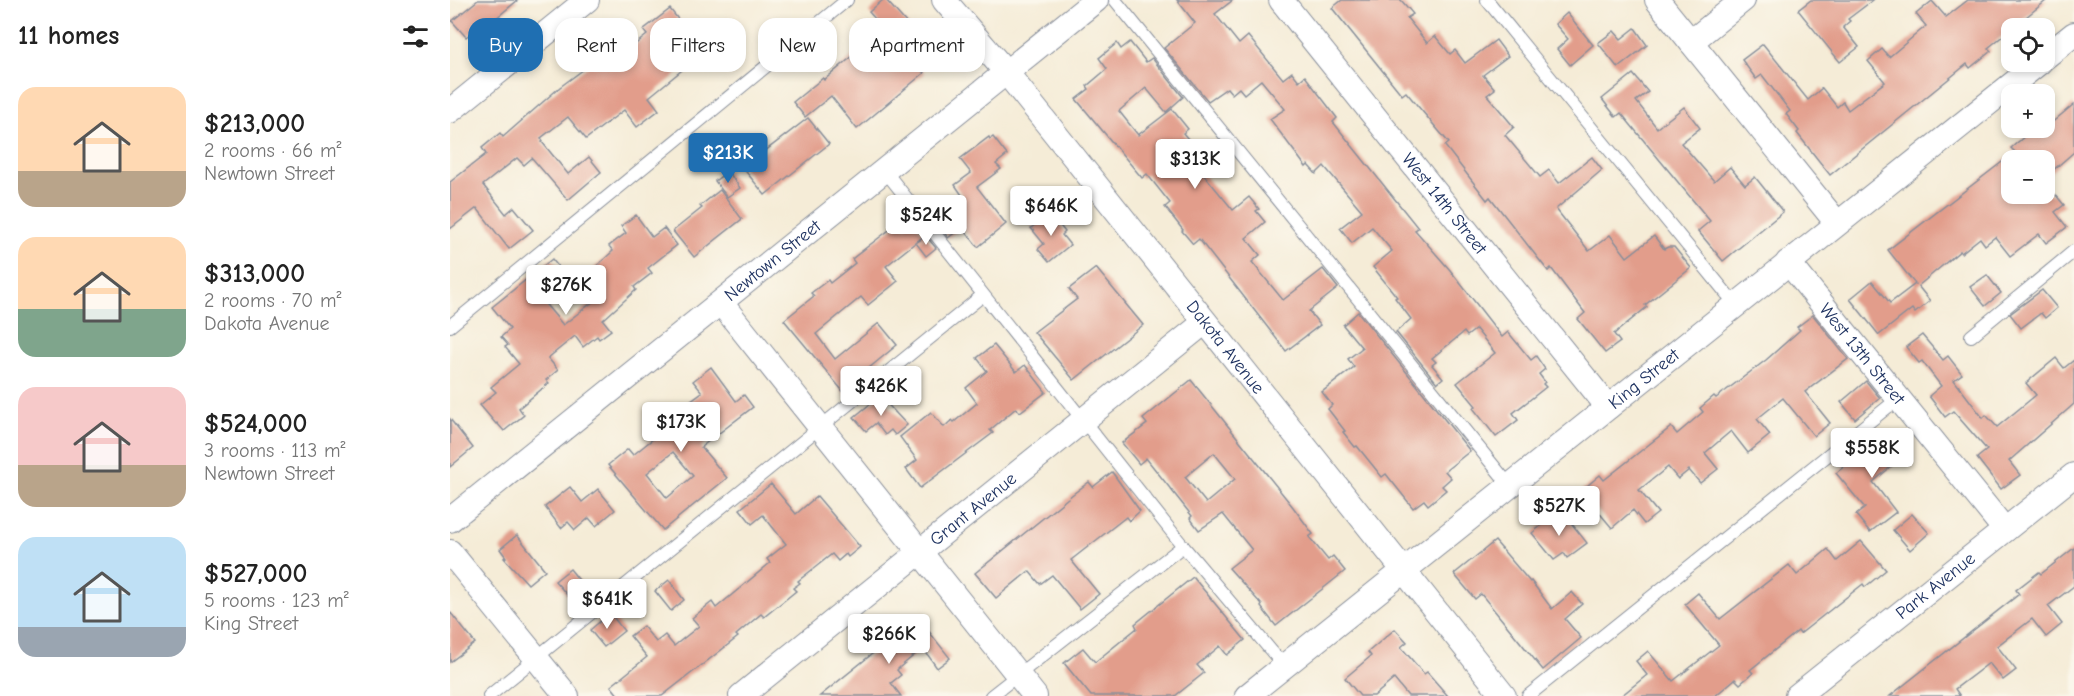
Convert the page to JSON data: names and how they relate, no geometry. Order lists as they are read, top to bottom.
{
  "streets": {
    "street": [
      "West 14th Street",
      "Newtown Street",
      "Dakota Avenue",
      "West 13th Street",
      "King Street",
      "Grant Avenue",
      "Park Avenue"
    ]
  },
  "crossings": [
    ["West 14th Street", "King Street"],
    ["Newtown Street", "Dakota Avenue"],
    ["Dakota Avenue", "King Street"],
    ["Dakota Avenue", "Grant Avenue"],
    ["West 13th Street", "King Street"],
    ["West 13th Street", "Park Avenue"]
  ],
  "page": {
    "heading": "11 homes",
    "map_buttons": ["+", "−"],
    "chip": [
      "Buy",
      "Rent",
      "Filters",
      "New",
      "Apartment"
    ],
    "list": [
      {
        "name": "$213,000",
        "note": "2 rooms · 66 m² · Newtown Street"
      },
      {
        "name": "$313,000",
        "note": "2 rooms · 70 m² · Dakota Avenue"
      },
      {
        "name": "$524,000",
        "note": "3 rooms · 113 m² · Newtown Street"
      },
      {
        "name": "$527,000",
        "note": "5 rooms · 123 m² · King Street"
      }
    ],
    "price": [
      "$213K",
      "$313K",
      "$646K",
      "$524K",
      "$276K",
      "$426K",
      "$173K",
      "$558K",
      "$527K",
      "$641K",
      "$266K"
    ]
  }
}
